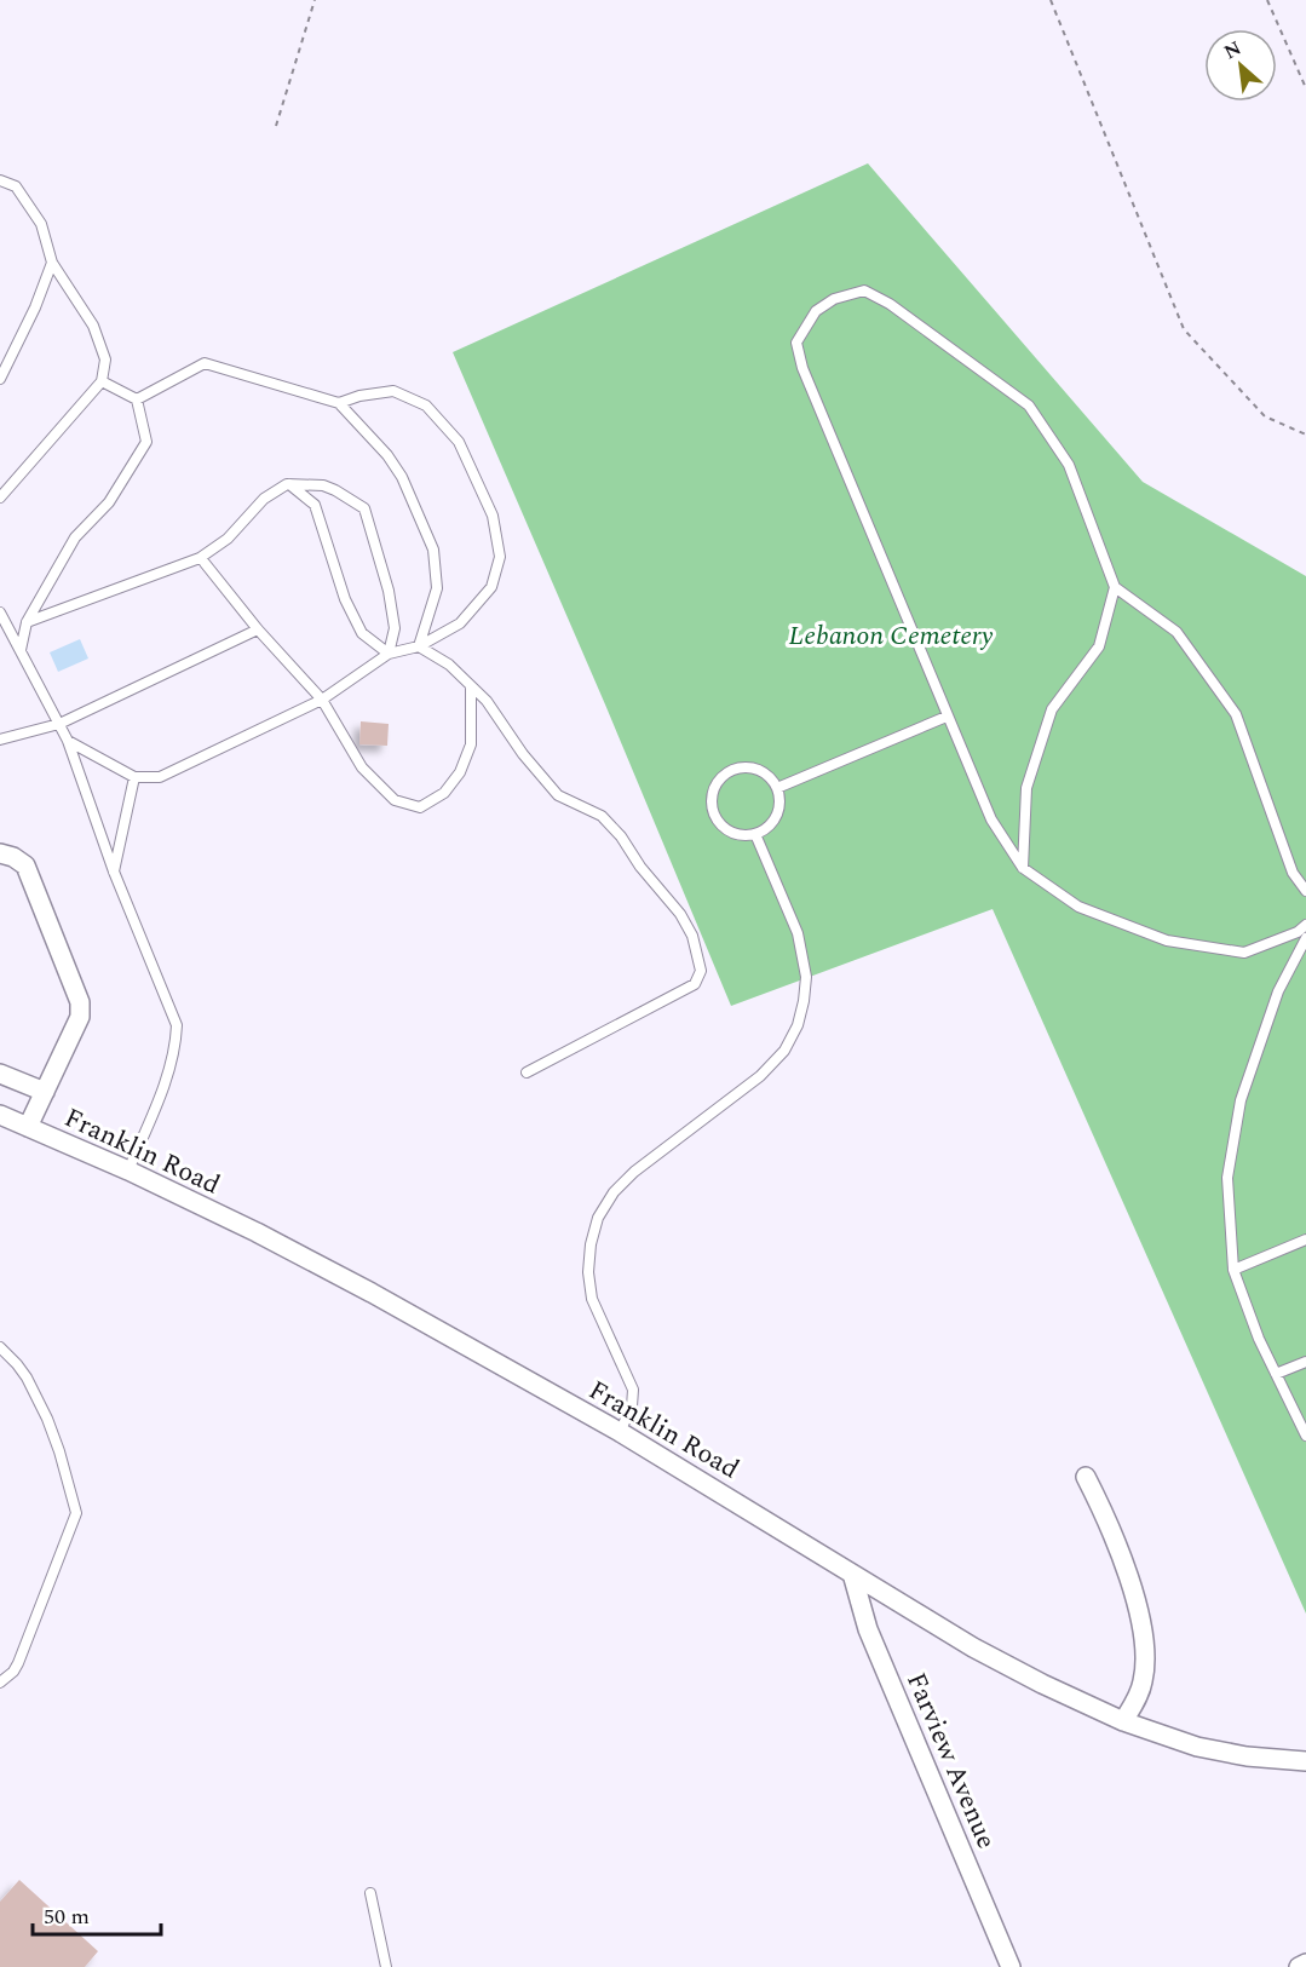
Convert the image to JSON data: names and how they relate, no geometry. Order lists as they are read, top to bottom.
{
  "streets": {
    "street": ["Franklin Road", "Farview Avenue"]
  },
  "crossings": [
    ["Franklin Road", "Farview Avenue"]
  ],
  "parks": ["Lebanon Cemetery"],
  "scale_bar": "50 m",
  "north": "top left"
}
